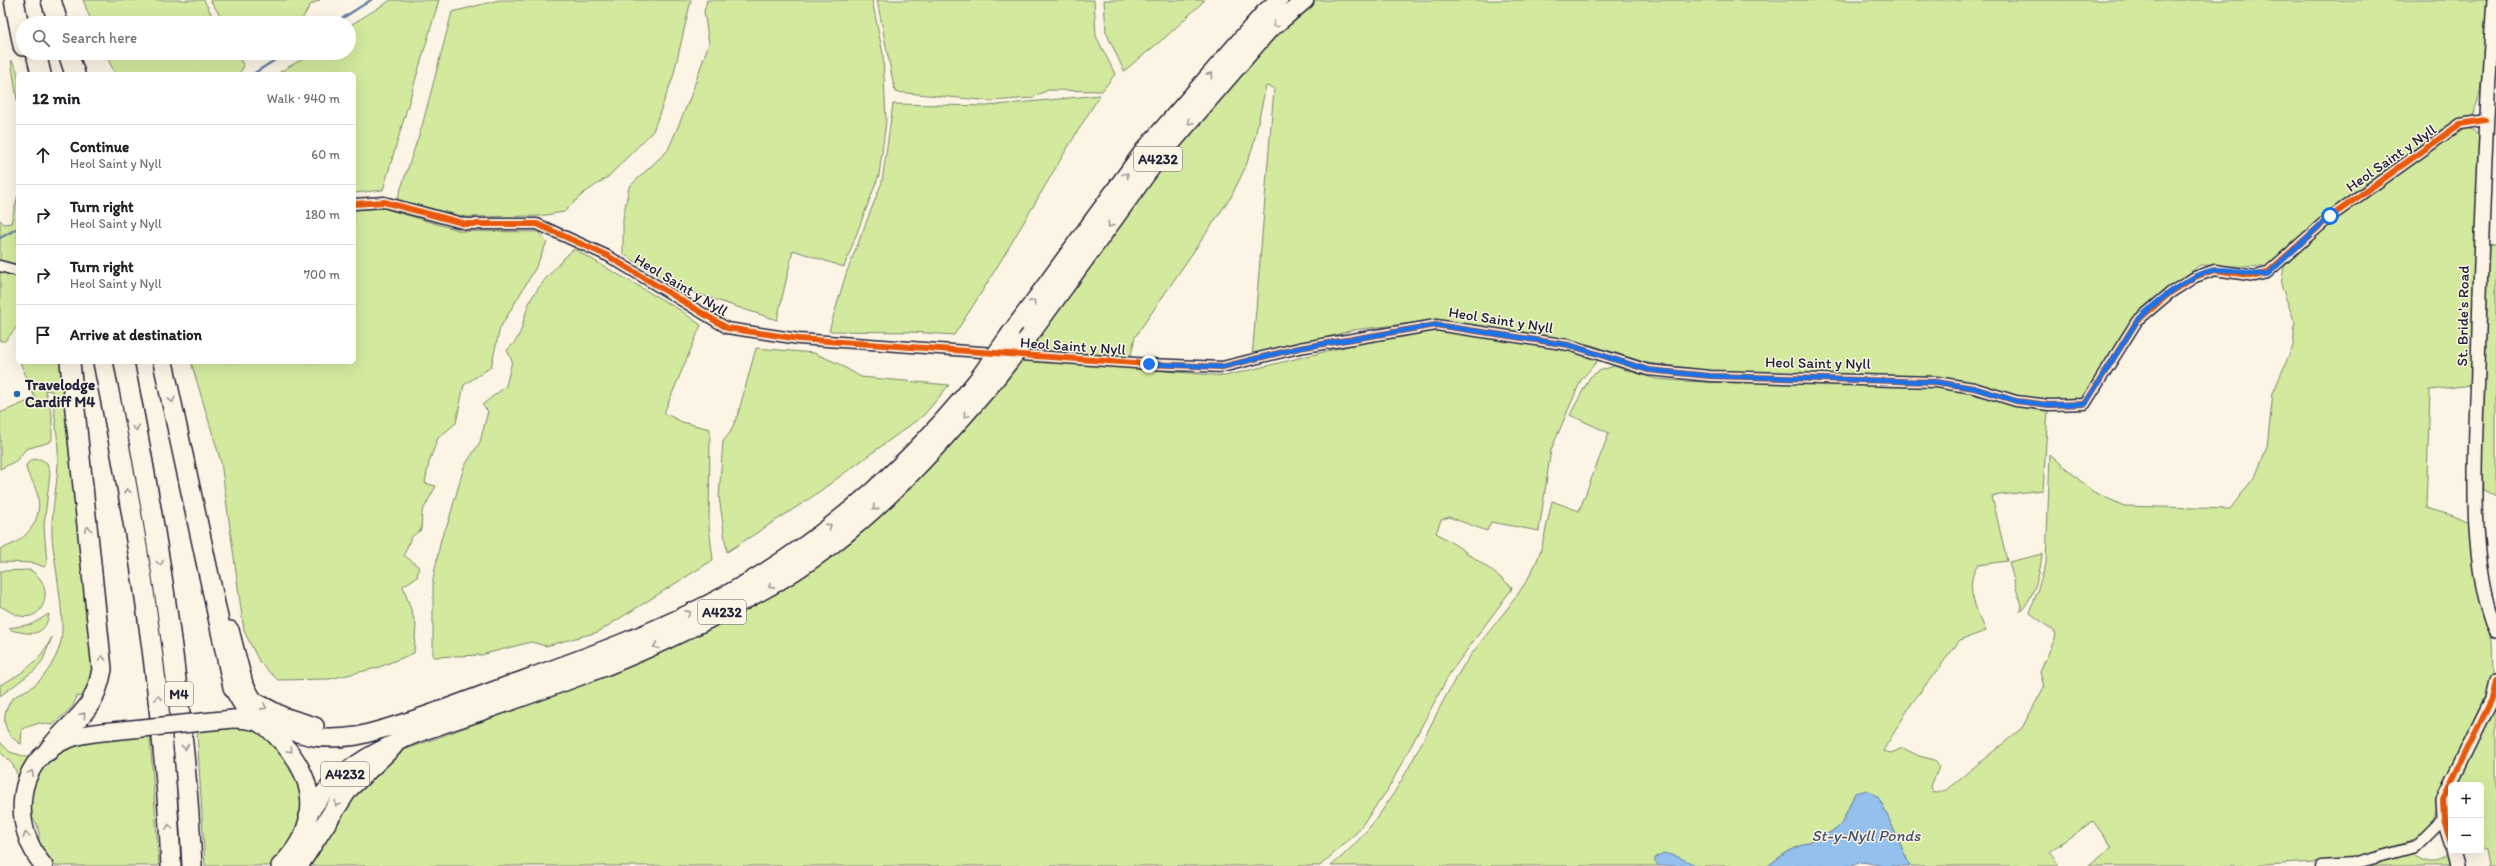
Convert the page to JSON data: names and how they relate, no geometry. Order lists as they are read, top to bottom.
{
  "streets": {
    "highway": ["A4232", "M4"],
    "street": ["Heol Saint y Nyll", "St. Bride's Road"]
  },
  "crossings": [
    ["Heol Saint y Nyll", "St. Bride's Road"]
  ],
  "water": ["St-y-Nyll Ponds"],
  "places": ["Travelodge Cardiff M4"],
  "page": {
    "search": "Search here",
    "heading": ["12 min", "Walk · 940 m"],
    "list": [
      ["Continue", "Heol Saint y Nyll", "60 m"],
      ["Turn right", "Heol Saint y Nyll", "180 m"],
      ["Turn right", "Heol Saint y Nyll", "700 m"],
      "Arrive at destination"
    ],
    "map_buttons": ["+", "−"]
  }
}
